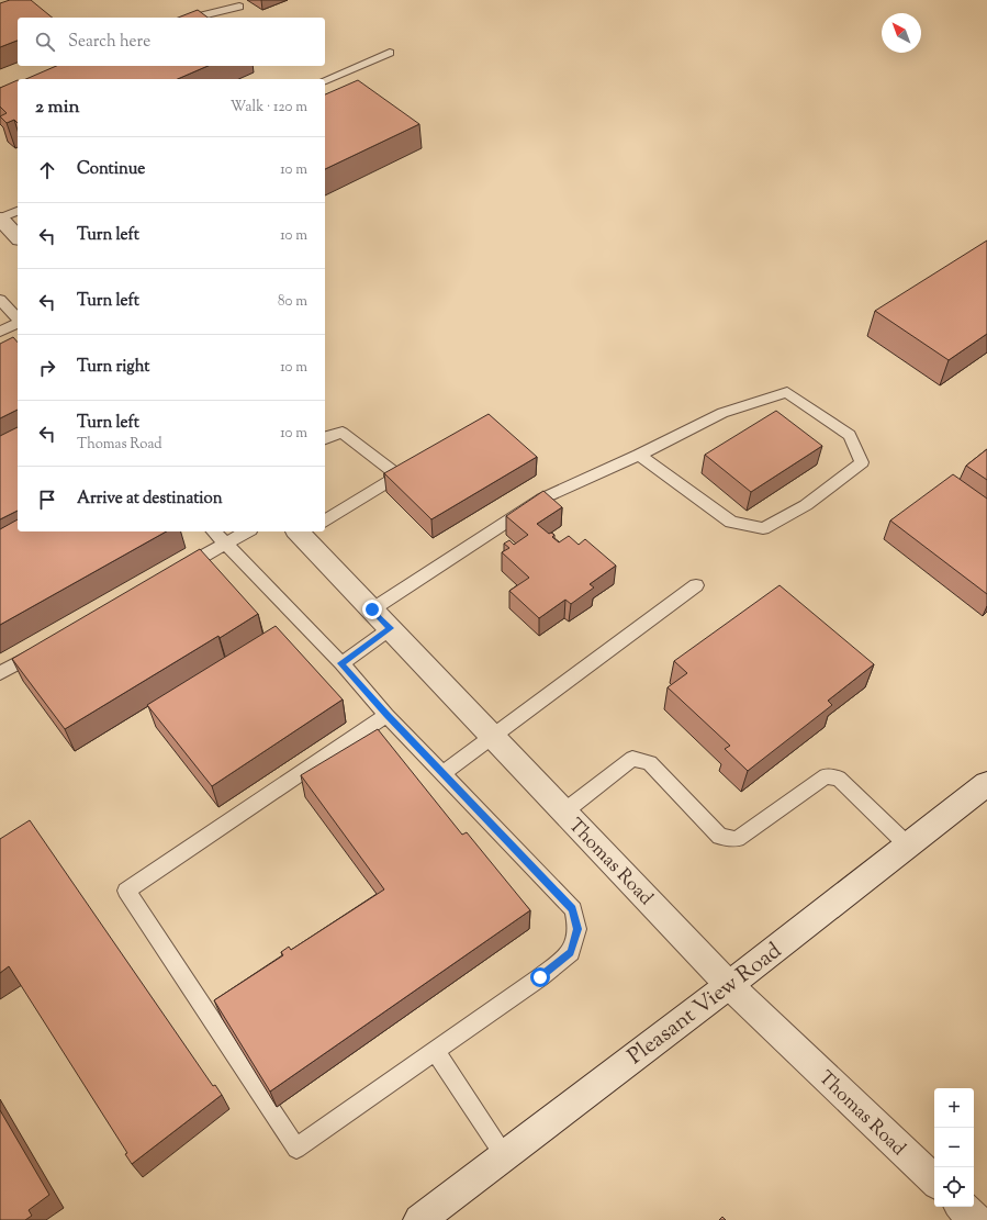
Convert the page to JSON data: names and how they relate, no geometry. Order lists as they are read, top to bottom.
{
  "streets": {
    "street": ["Thomas Road", "Pleasant View Road"]
  },
  "crossings": [
    ["Thomas Road", "Pleasant View Road"]
  ],
  "north": "top left",
  "page": {
    "search": "Search here",
    "heading": ["2 min", "Walk · 120 m"],
    "list": [
      ["Continue", "10 m"],
      ["Turn left", "10 m"],
      ["Turn left", "80 m"],
      ["Turn right", "10 m"],
      ["Turn left", "Thomas Road", "10 m"],
      "Arrive at destination"
    ],
    "map_buttons": ["+", "−"]
  }
}
